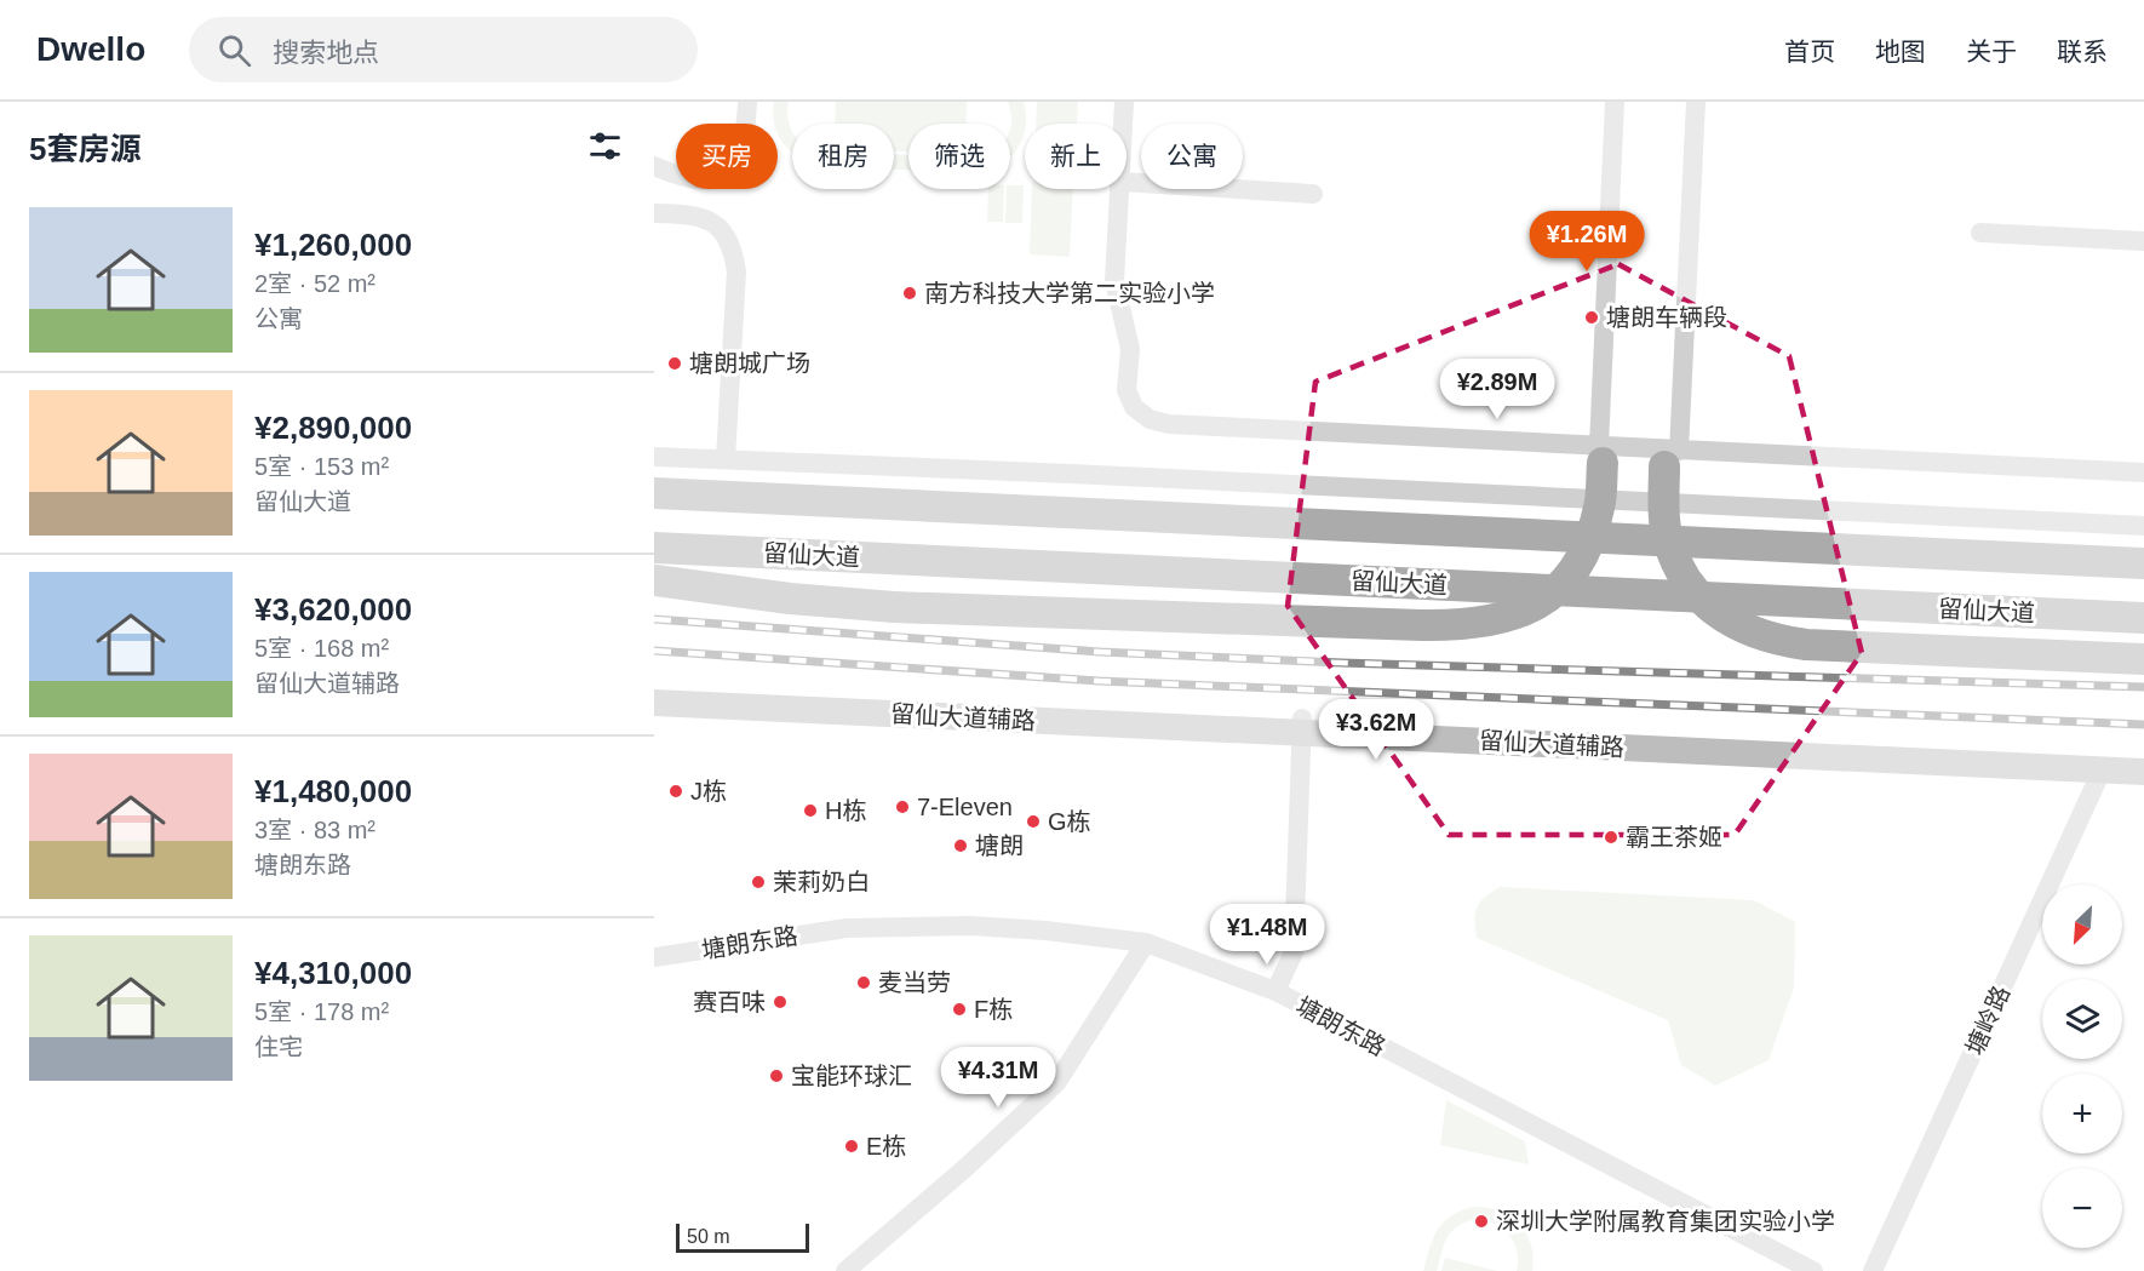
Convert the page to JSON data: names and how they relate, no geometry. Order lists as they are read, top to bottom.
{
  "streets": {
    "main road": ["留仙大道", "留仙大道辅路"],
    "street": ["塘朗东路", "塘岭路"]
  },
  "crossings": [
    ["留仙大道辅路", "塘岭路"]
  ],
  "places": [
    "南方科技大学第二实验小学",
    "塘朗车辆段",
    "塘朗城广场",
    "J栋",
    "7-Eleven",
    "H栋",
    "G栋",
    "霸王茶姬",
    "塘朗",
    "茉莉奶白",
    "麦当劳",
    "赛百味",
    "F栋",
    "宝能环球汇",
    "E栋",
    "深圳大学附属教育集团实验小学"
  ],
  "scale_bar": "50 m",
  "north": "bottom left",
  "page": {
    "header": "Dwello",
    "search": "搜索地点",
    "nav": [
      "首页",
      "地图",
      "关于",
      "联系"
    ],
    "heading": "5套房源",
    "chip": [
      "买房",
      "租房",
      "筛选",
      "新上",
      "公寓"
    ],
    "list": [
      {
        "name": "¥1,260,000",
        "note": "2室 · 52 m² · 公寓"
      },
      {
        "name": "¥2,890,000",
        "note": "5室 · 153 m² · 留仙大道"
      },
      {
        "name": "¥3,620,000",
        "note": "5室 · 168 m² · 留仙大道辅路"
      },
      {
        "name": "¥1,480,000",
        "note": "3室 · 83 m² · 塘朗东路"
      },
      {
        "name": "¥4,310,000",
        "note": "5室 · 178 m² · 住宅"
      }
    ],
    "price": [
      "¥1.26M",
      "¥2.89M",
      "¥3.62M",
      "¥1.48M",
      "¥4.31M"
    ],
    "map_buttons": ["+", "−"],
    "scale": "50 m"
  }
}
